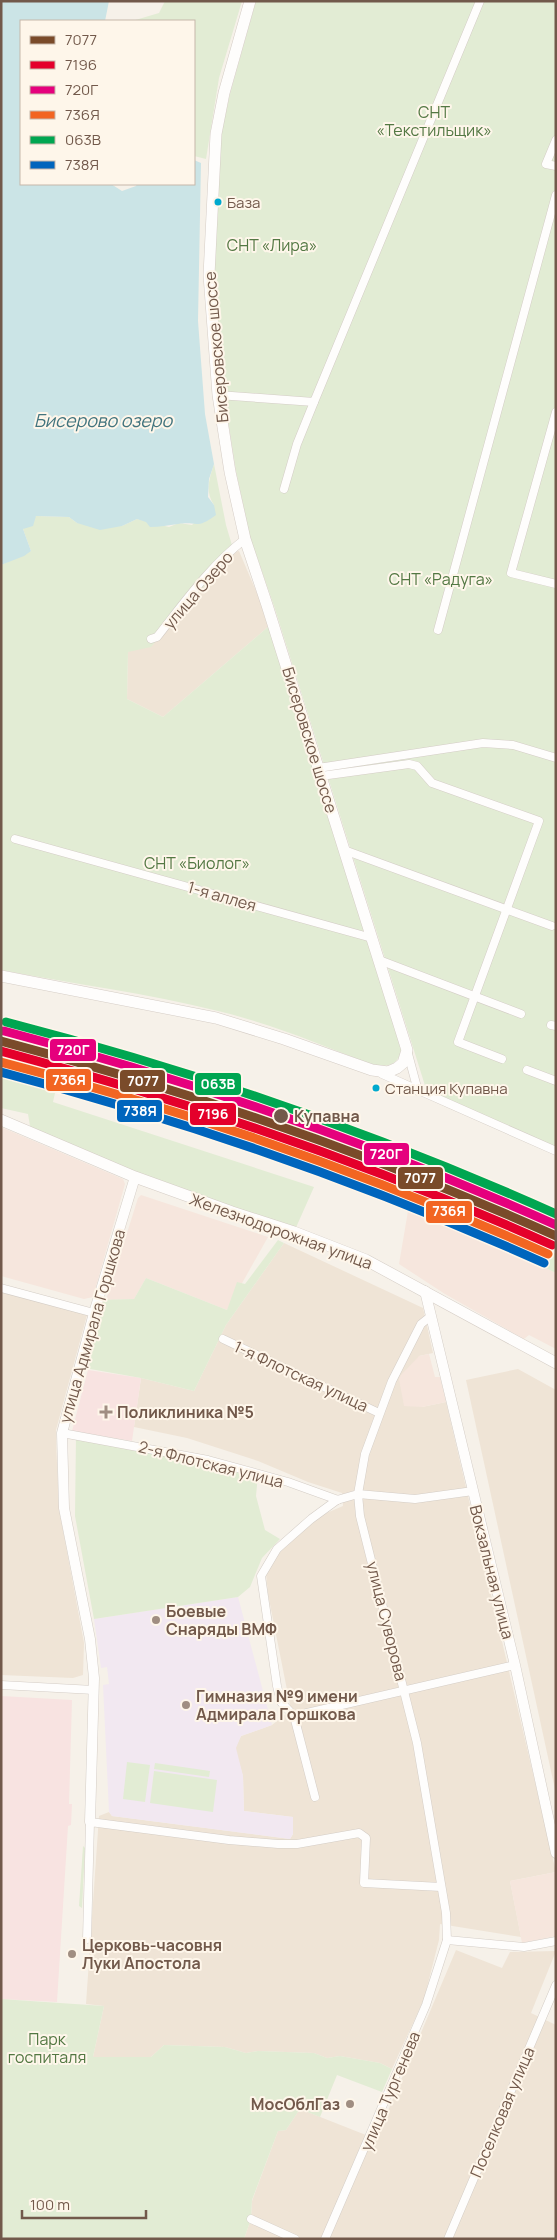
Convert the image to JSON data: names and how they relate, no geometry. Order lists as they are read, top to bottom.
{
  "streets": {
    "main road": ["Бисеровское шоссе", "Железнодорожная улица"],
    "street": [
      "улица Озеро",
      "1-я аллея",
      "улица Адмирала Горшкова",
      "1-я Флотская улица",
      "2-я Флотская улица",
      "Вокзальная улица",
      "улица Суворова",
      "улица Тургенева",
      "Поселковая улица"
    ]
  },
  "crossings": [
    ["Бисеровское шоссе", "улица Озеро"],
    ["Бисеровское шоссе", "1-я аллея"],
    ["Железнодорожная улица", "улица Адмирала Горшкова"],
    ["Железнодорожная улица", "Вокзальная улица"],
    ["улица Адмирала Горшкова", "2-я Флотская улица"],
    ["1-я Флотская улица", "улица Суворова"],
    ["Вокзальная улица", "улица Суворова"],
    ["улица Суворова", "улица Тургенева"]
  ],
  "water": ["Бисерово озеро"],
  "parks": [
    "СНТ «Текстильщик»",
    "СНТ «Лира»",
    "СНТ «Радуга»",
    "СНТ «Биолог»",
    "Парк госпиталя"
  ],
  "places": {
    "other": [
      "База",
      "Станция Купавна",
      "Купавна",
      "Боевые Снаряды ВМФ",
      "Гимназия №9 имени Адмирала Горшкова",
      "Церковь-часовня Луки Апостола",
      "МосОблГаз"
    ],
    "health": ["Поликлиника №5"]
  },
  "lines": [
    "transit line 063В",
    "transit line 720Г",
    "transit line 7077",
    "transit line 7196",
    "transit line 736Я",
    "transit line 738Я"
  ],
  "legend": [
    "7077",
    "7196",
    "720Г",
    "736Я",
    "063В",
    "738Я"
  ],
  "scale_bar": "100 m"
}
